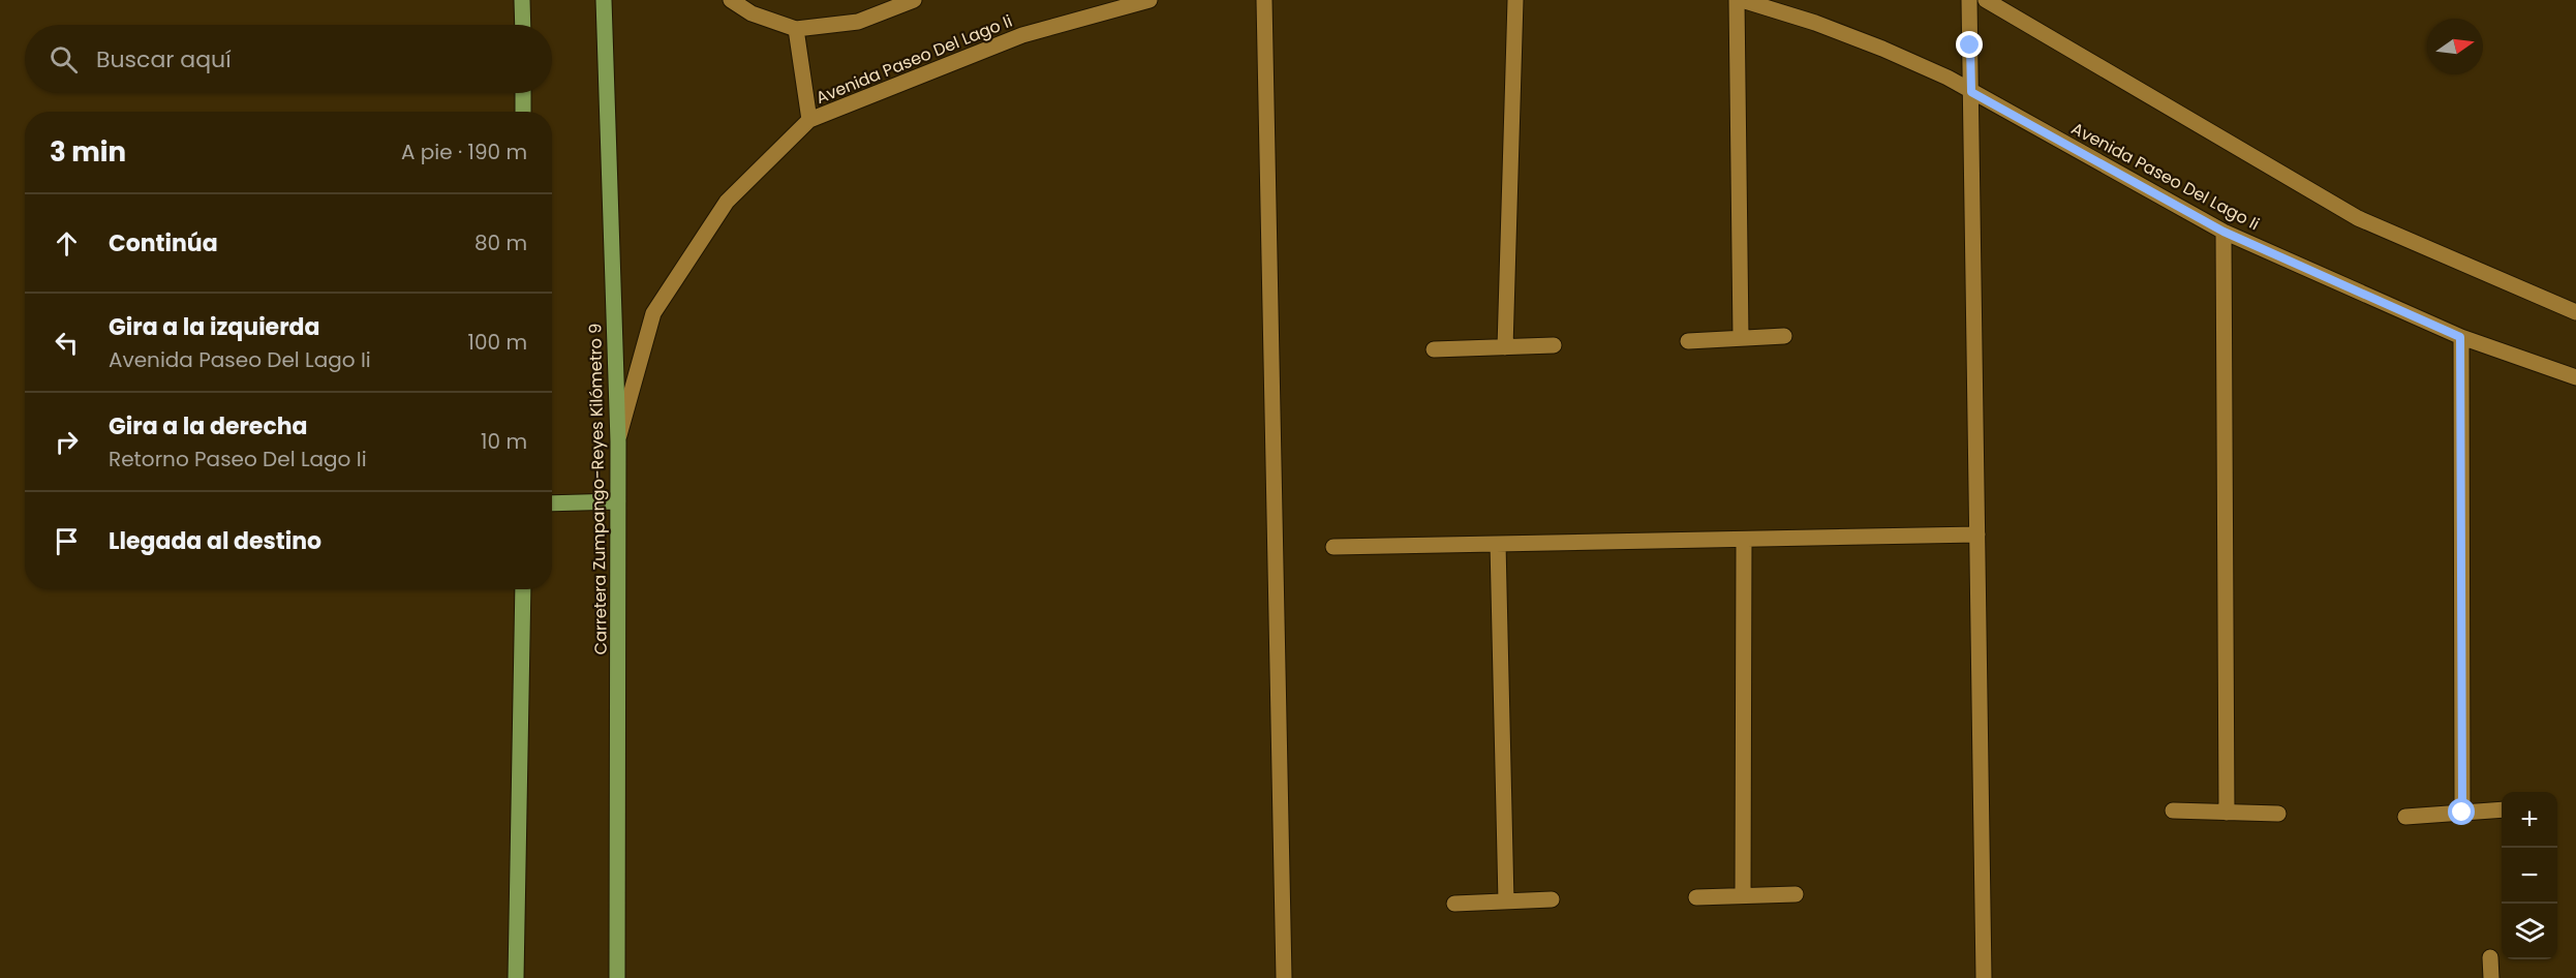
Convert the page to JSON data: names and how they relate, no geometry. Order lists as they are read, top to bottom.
{
  "streets": {
    "main road": ["Carretera Zumpango-Reyes Kilómetro 9"],
    "street": ["Avenida Paseo Del Lago Ii"]
  },
  "crossings": [
    ["Avenida Paseo Del Lago Ii", "Carretera Zumpango-Reyes Kilómetro 9"]
  ],
  "north": "right",
  "page": {
    "search": "Buscar aquí",
    "heading": ["3 min", "A pie · 190 m"],
    "list": [
      ["Continúa", "80 m"],
      ["Gira a la izquierda", "Avenida Paseo Del Lago Ii", "100 m"],
      ["Gira a la derecha", "Retorno Paseo Del Lago Ii", "10 m"],
      "Llegada al destino"
    ],
    "map_buttons": ["+", "−"]
  }
}
